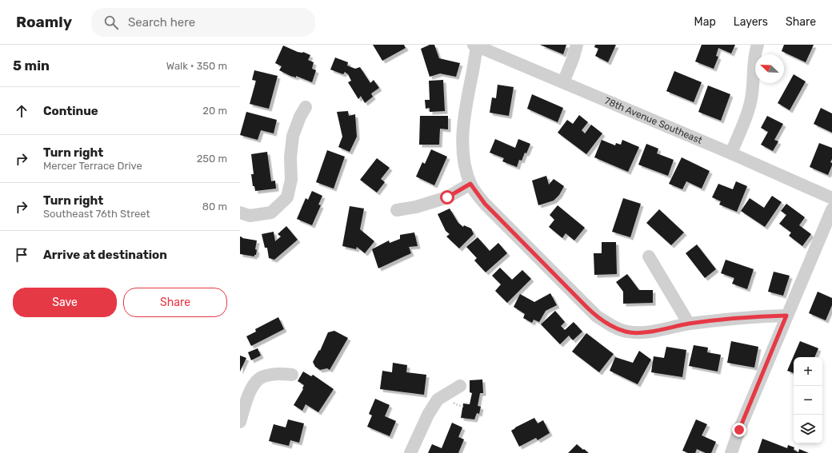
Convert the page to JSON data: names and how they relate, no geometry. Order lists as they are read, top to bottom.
{
  "streets": {
    "street": ["78th Avenue Southeast"]
  },
  "north": "top left",
  "page": {
    "header": "Roamly",
    "search": "Search here",
    "nav": ["Map", "Layers", "Share"],
    "heading": ["5 min", "Walk · 350 m"],
    "list": [
      ["Continue", "20 m"],
      ["Turn right", "Mercer Terrace Drive", "250 m"],
      ["Turn right", "Southeast 76th Street", "80 m"],
      "Arrive at destination"
    ],
    "buttons": ["Save", "Share"],
    "map_buttons": ["+", "−"]
  }
}
